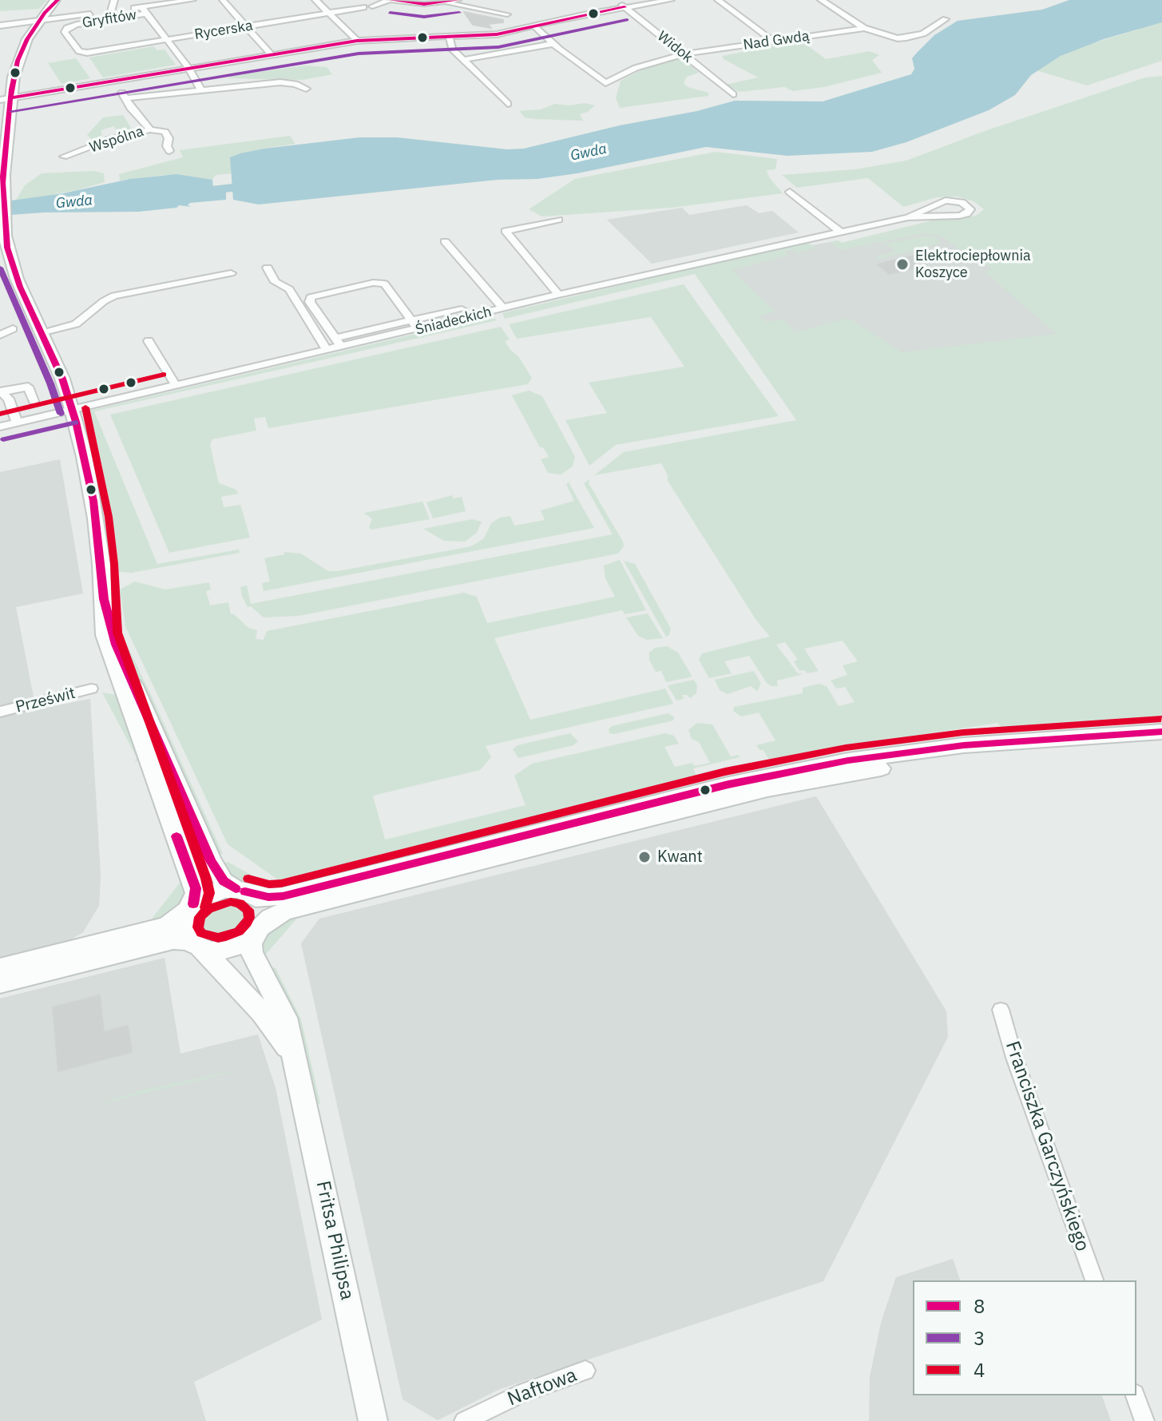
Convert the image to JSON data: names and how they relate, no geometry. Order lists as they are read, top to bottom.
{
  "streets": {
    "street": [
      "Gryfitów",
      "Rycerska",
      "Nad Gwdą",
      "Widok",
      "Wspólna",
      "Śniadeckich",
      "Prześwit",
      "Franciszka Garczyńskiego",
      "Fritsa Philipsa",
      "Naftowa"
    ]
  },
  "crossings": [
    ["Gryfitów", "Rycerska"],
    ["Nad Gwdą", "Widok"]
  ],
  "water": ["Gwda"],
  "places": ["Elektrociepłownia Koszyce", "Kwant"],
  "lines": ["transit line 8", "transit line 3", "transit line 4"],
  "legend": ["8", "3", "4"]
}
